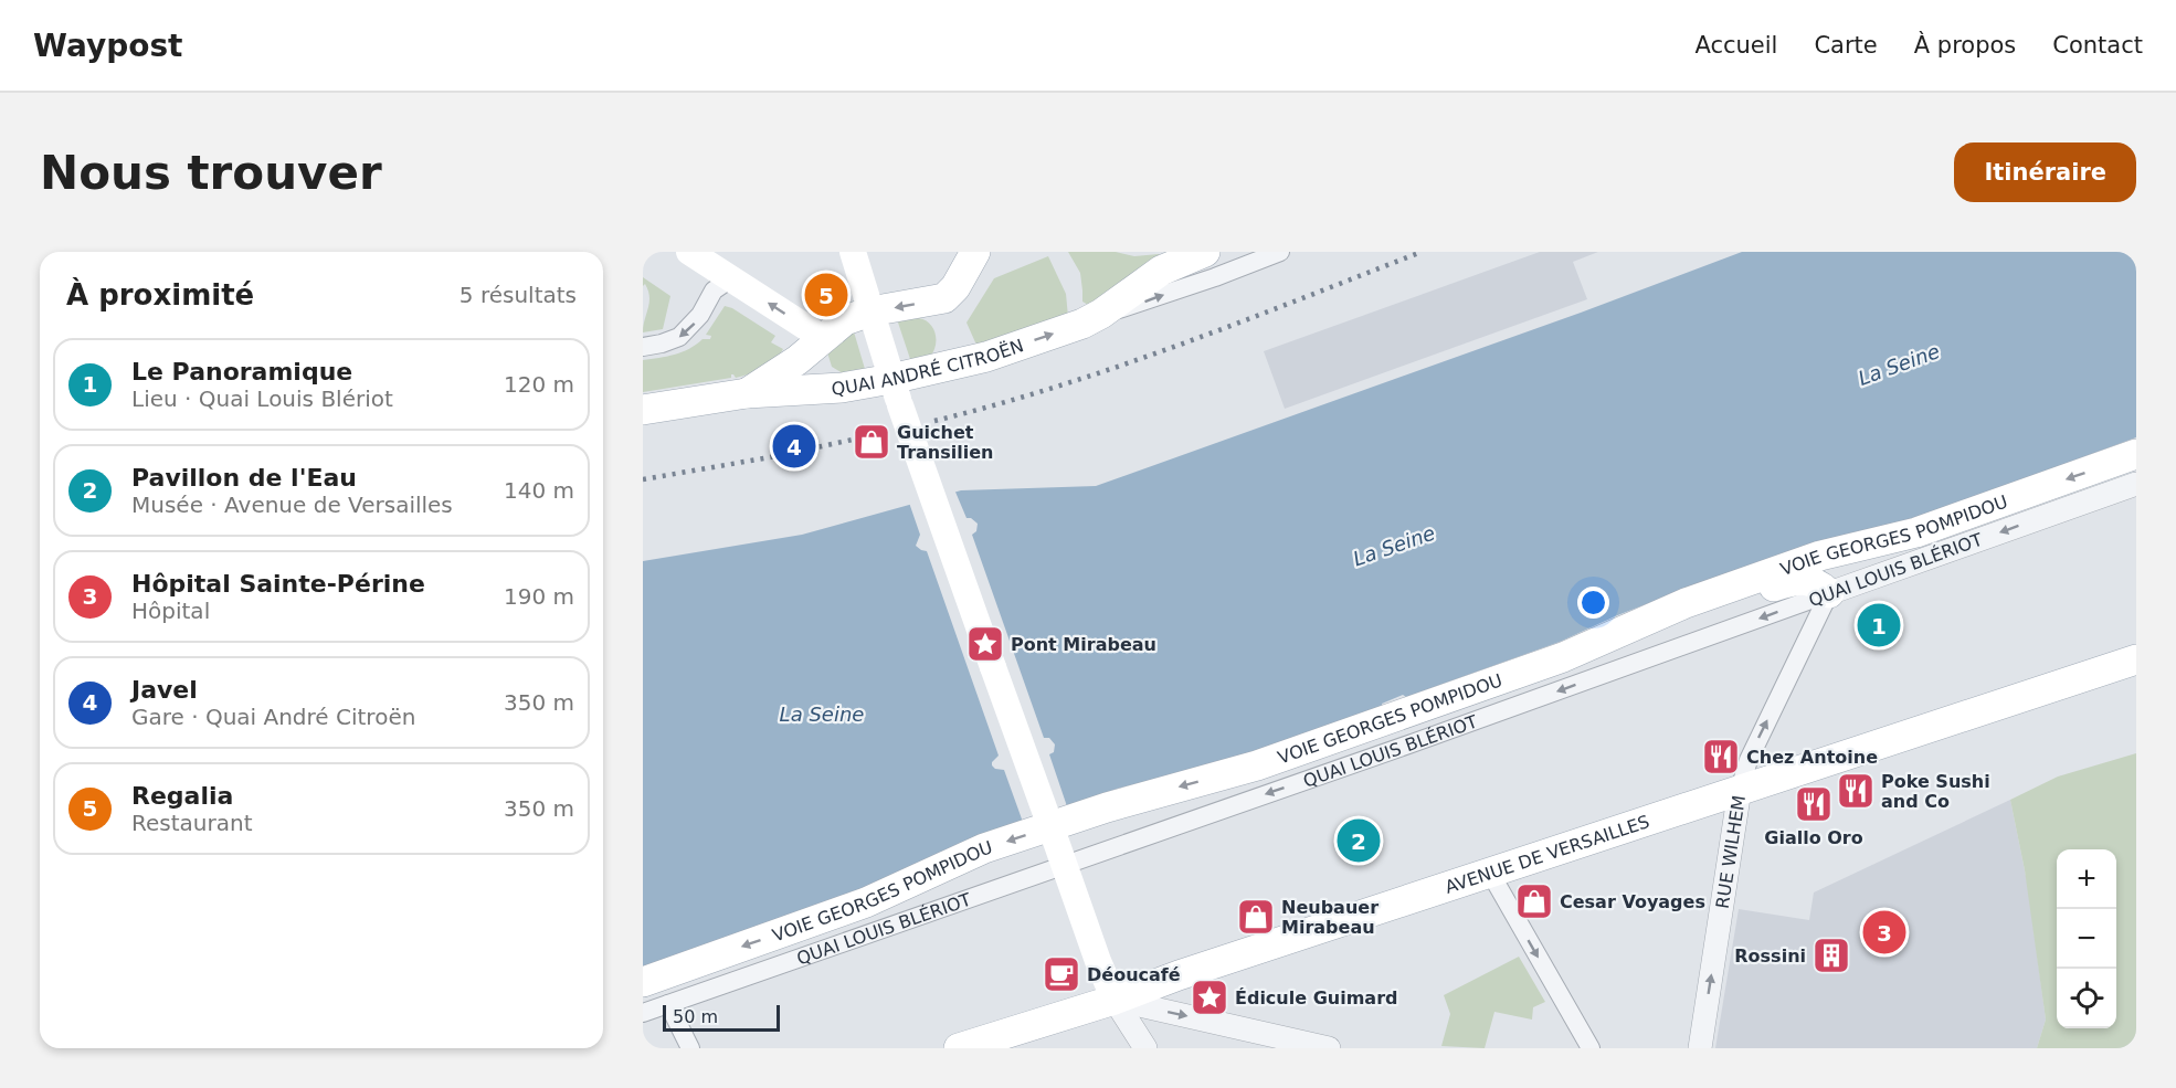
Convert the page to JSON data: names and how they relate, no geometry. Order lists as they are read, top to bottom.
{
  "streets": {
    "main road": ["QUAI ANDRÉ CITROËN", "VOIE GEORGES POMPIDOU", "AVENUE DE VERSAILLES"],
    "street": ["QUAI LOUIS BLÉRIOT", "RUE WILHEM"]
  },
  "crossings": [
    ["QUAI LOUIS BLÉRIOT", "RUE WILHEM"],
    ["RUE WILHEM", "AVENUE DE VERSAILLES"]
  ],
  "one_way": ["VOIE GEORGES POMPIDOU", "QUAI LOUIS BLÉRIOT", "RUE WILHEM"],
  "water": ["La Seine"],
  "places": {
    "shop": ["Guichet Transilien", "Cesar Voyages", "Neubauer Mirabeau"],
    "place": ["Pont Mirabeau", "Édicule Guimard"],
    "restaurant": ["Chez Antoine", "Poke Sushi and Co", "Giallo Oro"],
    "building": ["Rossini"],
    "cafe": ["Déoucafé"]
  },
  "scale_bar": "50 m",
  "page": {
    "header": "Waypost",
    "nav": [
      "Accueil",
      "Carte",
      "À propos",
      "Contact"
    ],
    "buttons": "Itinéraire",
    "title": "Nous trouver",
    "heading": ["À proximité", "5 résultats"],
    "pins": [
      "5",
      "4",
      "1",
      "2",
      "3"
    ],
    "list": [
      {
        "mark": "1",
        "name": "Le Panoramique",
        "note": "Lieu · Quai Louis Blériot",
        "value": "120 m"
      },
      {
        "mark": "2",
        "name": "Pavillon de l'Eau",
        "note": "Musée · Avenue de Versailles",
        "value": "140 m"
      },
      {
        "mark": "3",
        "name": "Hôpital Sainte-Périne",
        "note": "Hôpital",
        "value": "190 m"
      },
      {
        "mark": "4",
        "name": "Javel",
        "note": "Gare · Quai André Citroën",
        "value": "350 m"
      },
      {
        "mark": "5",
        "name": "Regalia",
        "note": "Restaurant",
        "value": "350 m"
      }
    ],
    "map_buttons": ["+", "−"],
    "scale": "50 m"
  }
}
